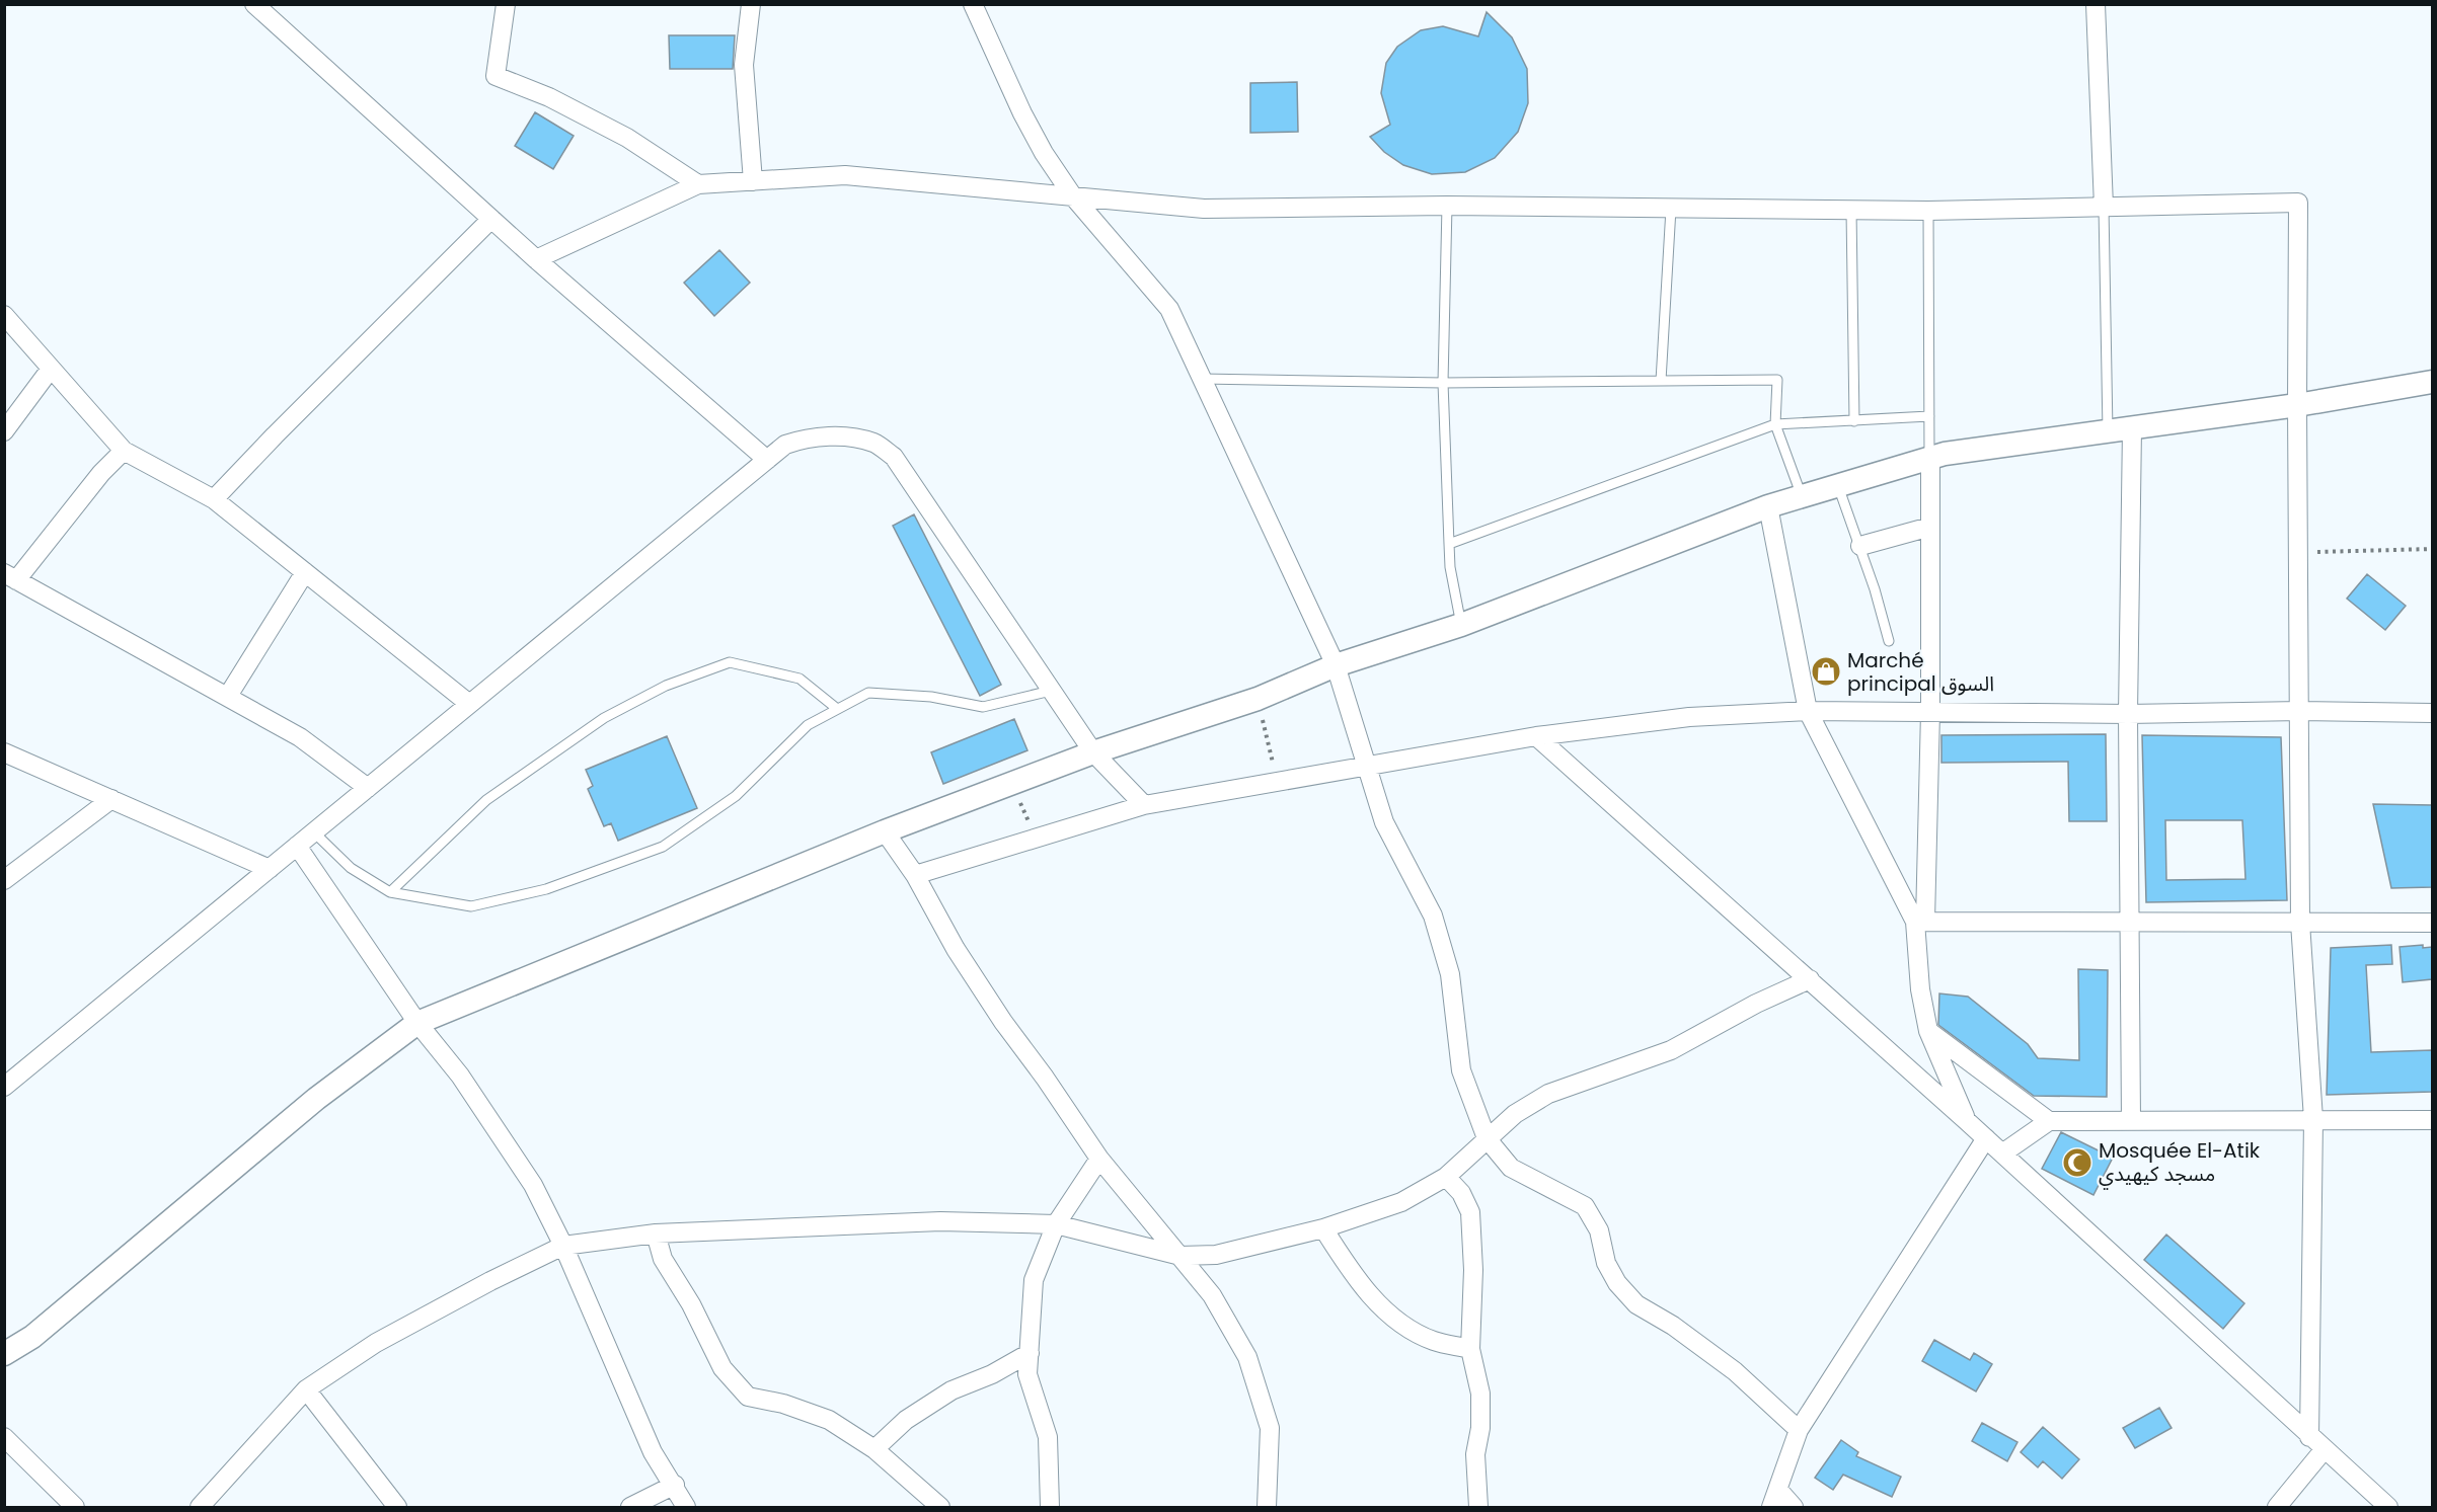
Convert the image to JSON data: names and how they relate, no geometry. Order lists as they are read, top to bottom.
{
  "places": {
    "shop": ["Marché principal السوق"],
    "mosque": ["Mosquée El-Atik مسجد كيهيدي"]
  }
}
